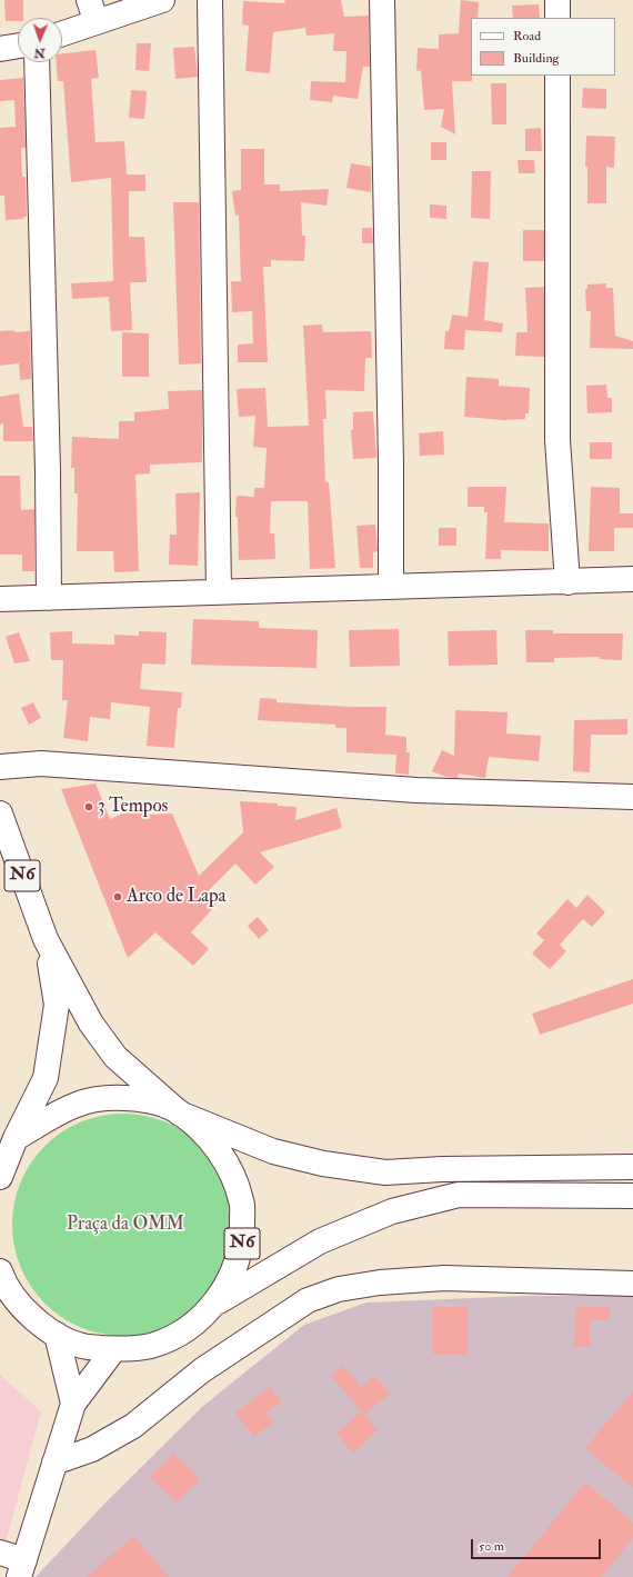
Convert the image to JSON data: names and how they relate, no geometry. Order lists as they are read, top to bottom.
{
  "streets": {
    "main road": ["N6"]
  },
  "parks": ["Praça da OMM"],
  "places": ["3 Tempos", "Arco de Lapa"],
  "legend": ["Road", "Building"],
  "scale_bar": "50 m",
  "north": "bottom"
}
